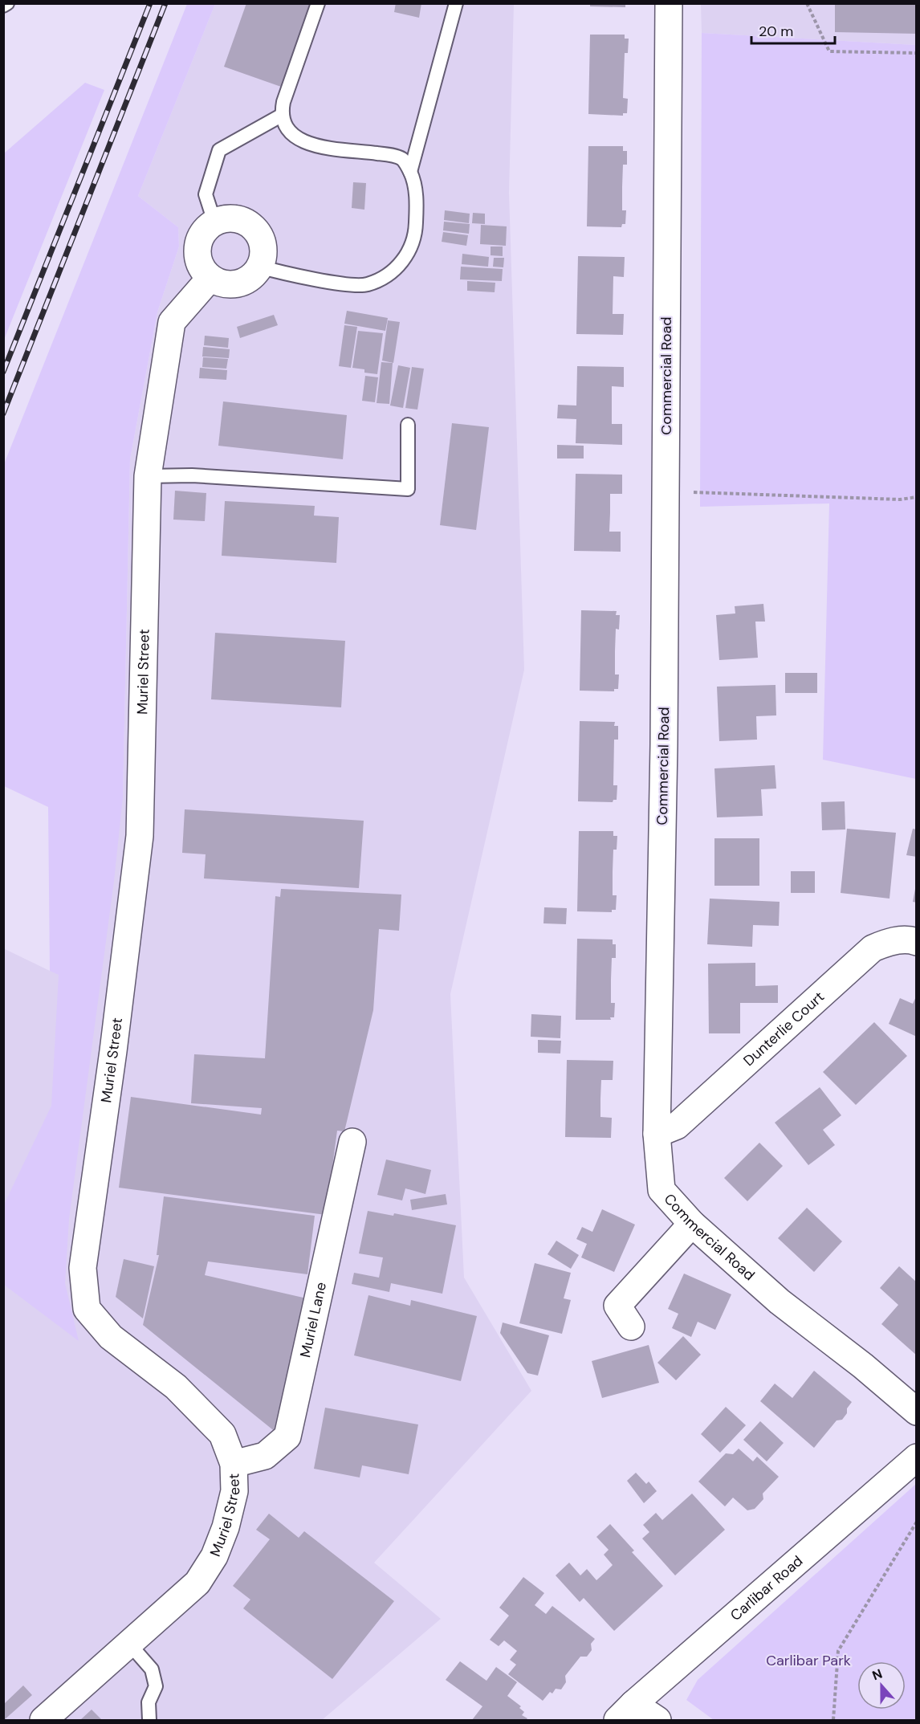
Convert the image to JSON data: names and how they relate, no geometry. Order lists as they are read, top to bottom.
{
  "streets": {
    "street": [
      "Commercial Road",
      "Muriel Street",
      "Dunterlie Court",
      "Muriel Lane",
      "Carlibar Road"
    ]
  },
  "crossings": [
    ["Commercial Road", "Dunterlie Court"],
    ["Muriel Street", "Muriel Lane"]
  ],
  "parks": ["Carlibar Park"],
  "scale_bar": "20 m",
  "north": "top"
}
